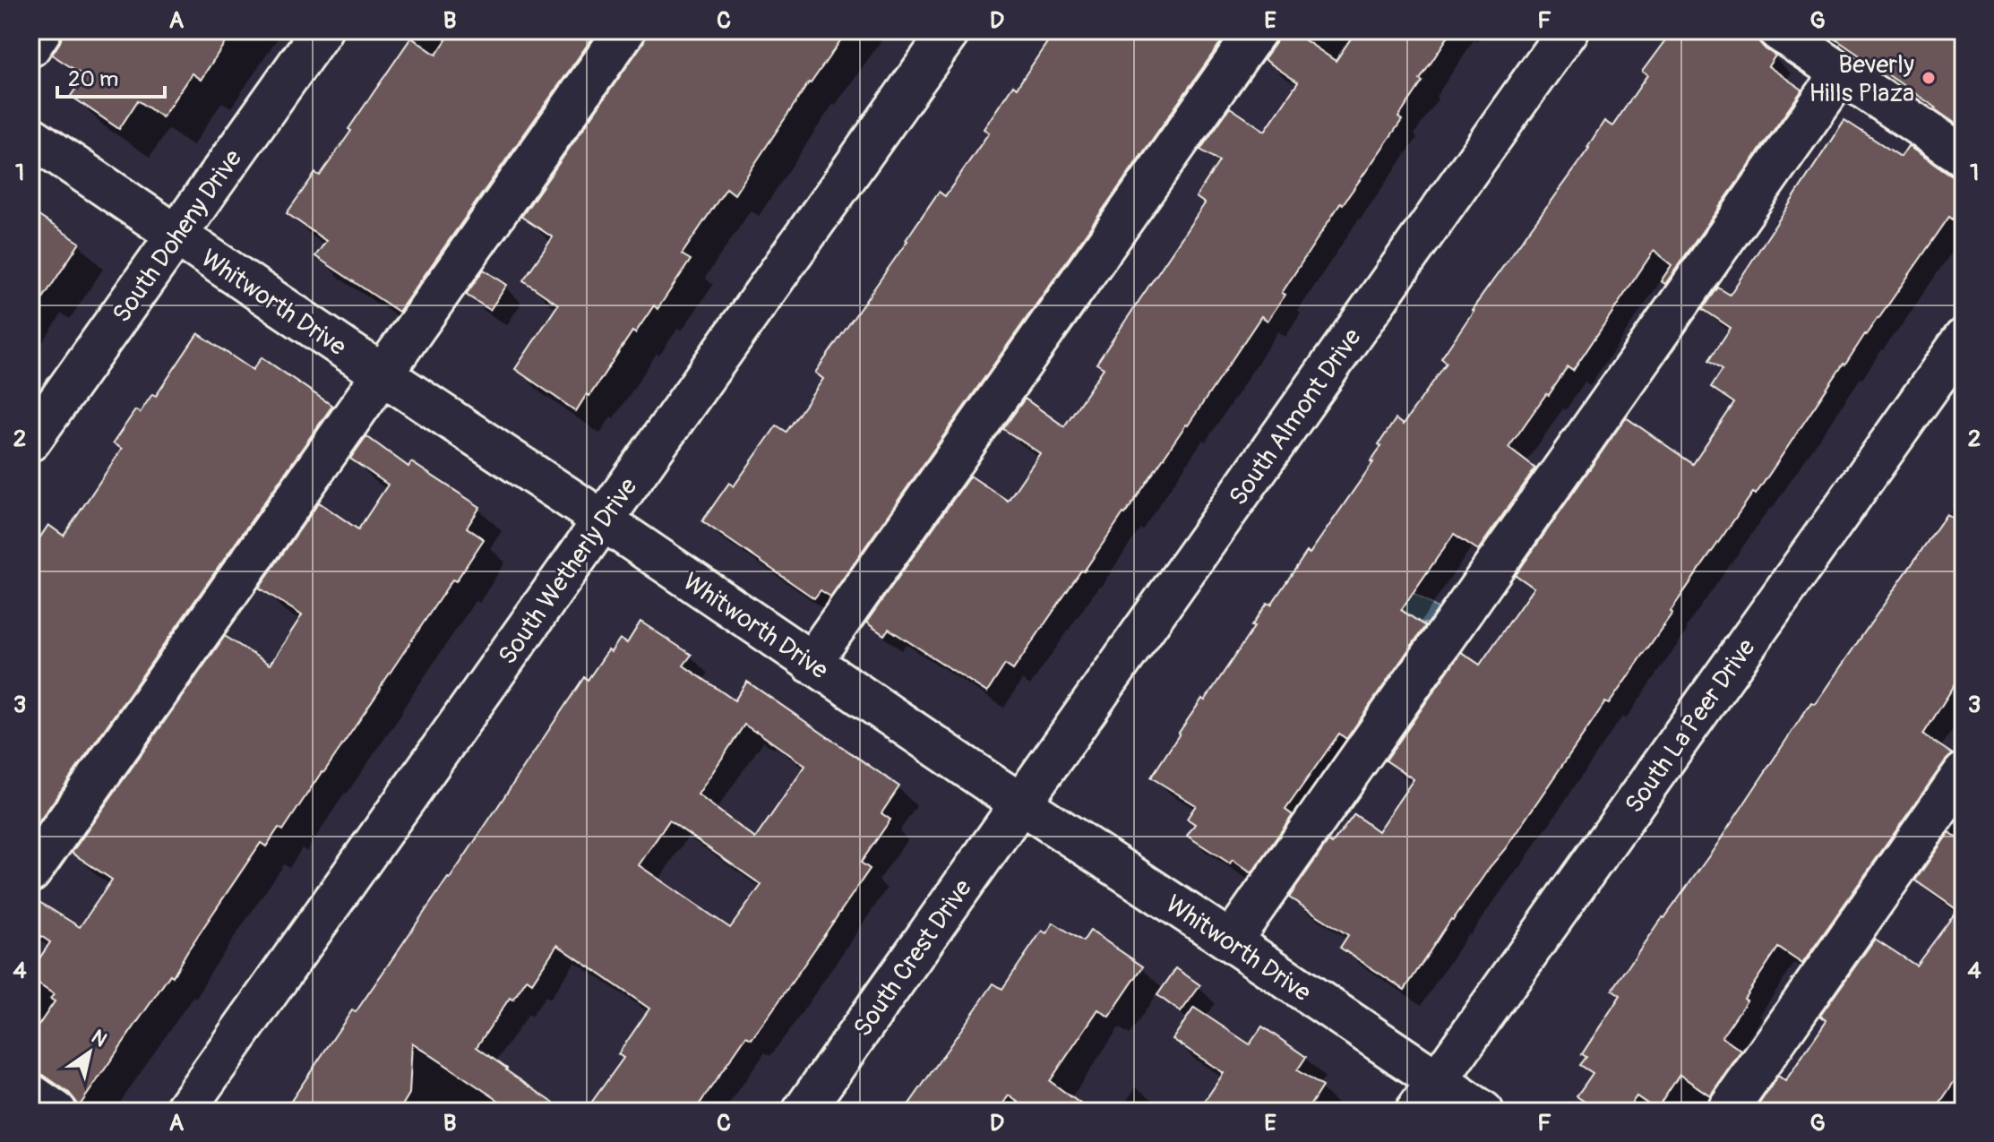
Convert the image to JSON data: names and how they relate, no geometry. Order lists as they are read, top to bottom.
{
  "streets": {
    "street": [
      "South Doheny Drive",
      "Whitworth Drive",
      "South Almont Drive",
      "South Wetherly Drive",
      "South La Peer Drive",
      "South Crest Drive"
    ]
  },
  "crossings": [
    ["South Doheny Drive", "Whitworth Drive"],
    ["Whitworth Drive", "South Almont Drive"],
    ["Whitworth Drive", "South Wetherly Drive"],
    ["Whitworth Drive", "South La Peer Drive"],
    ["Whitworth Drive", "South Crest Drive"],
    ["South Almont Drive", "South Crest Drive"]
  ],
  "places": ["Beverly Hills Plaza"],
  "scale_bar": "20 m",
  "north": "top right",
  "grid": {
    "columns": [
      "A",
      "B",
      "C",
      "D",
      "E",
      "F",
      "G"
    ],
    "rows": [
      "1",
      "2",
      "3",
      "4"
    ]
  }
}
